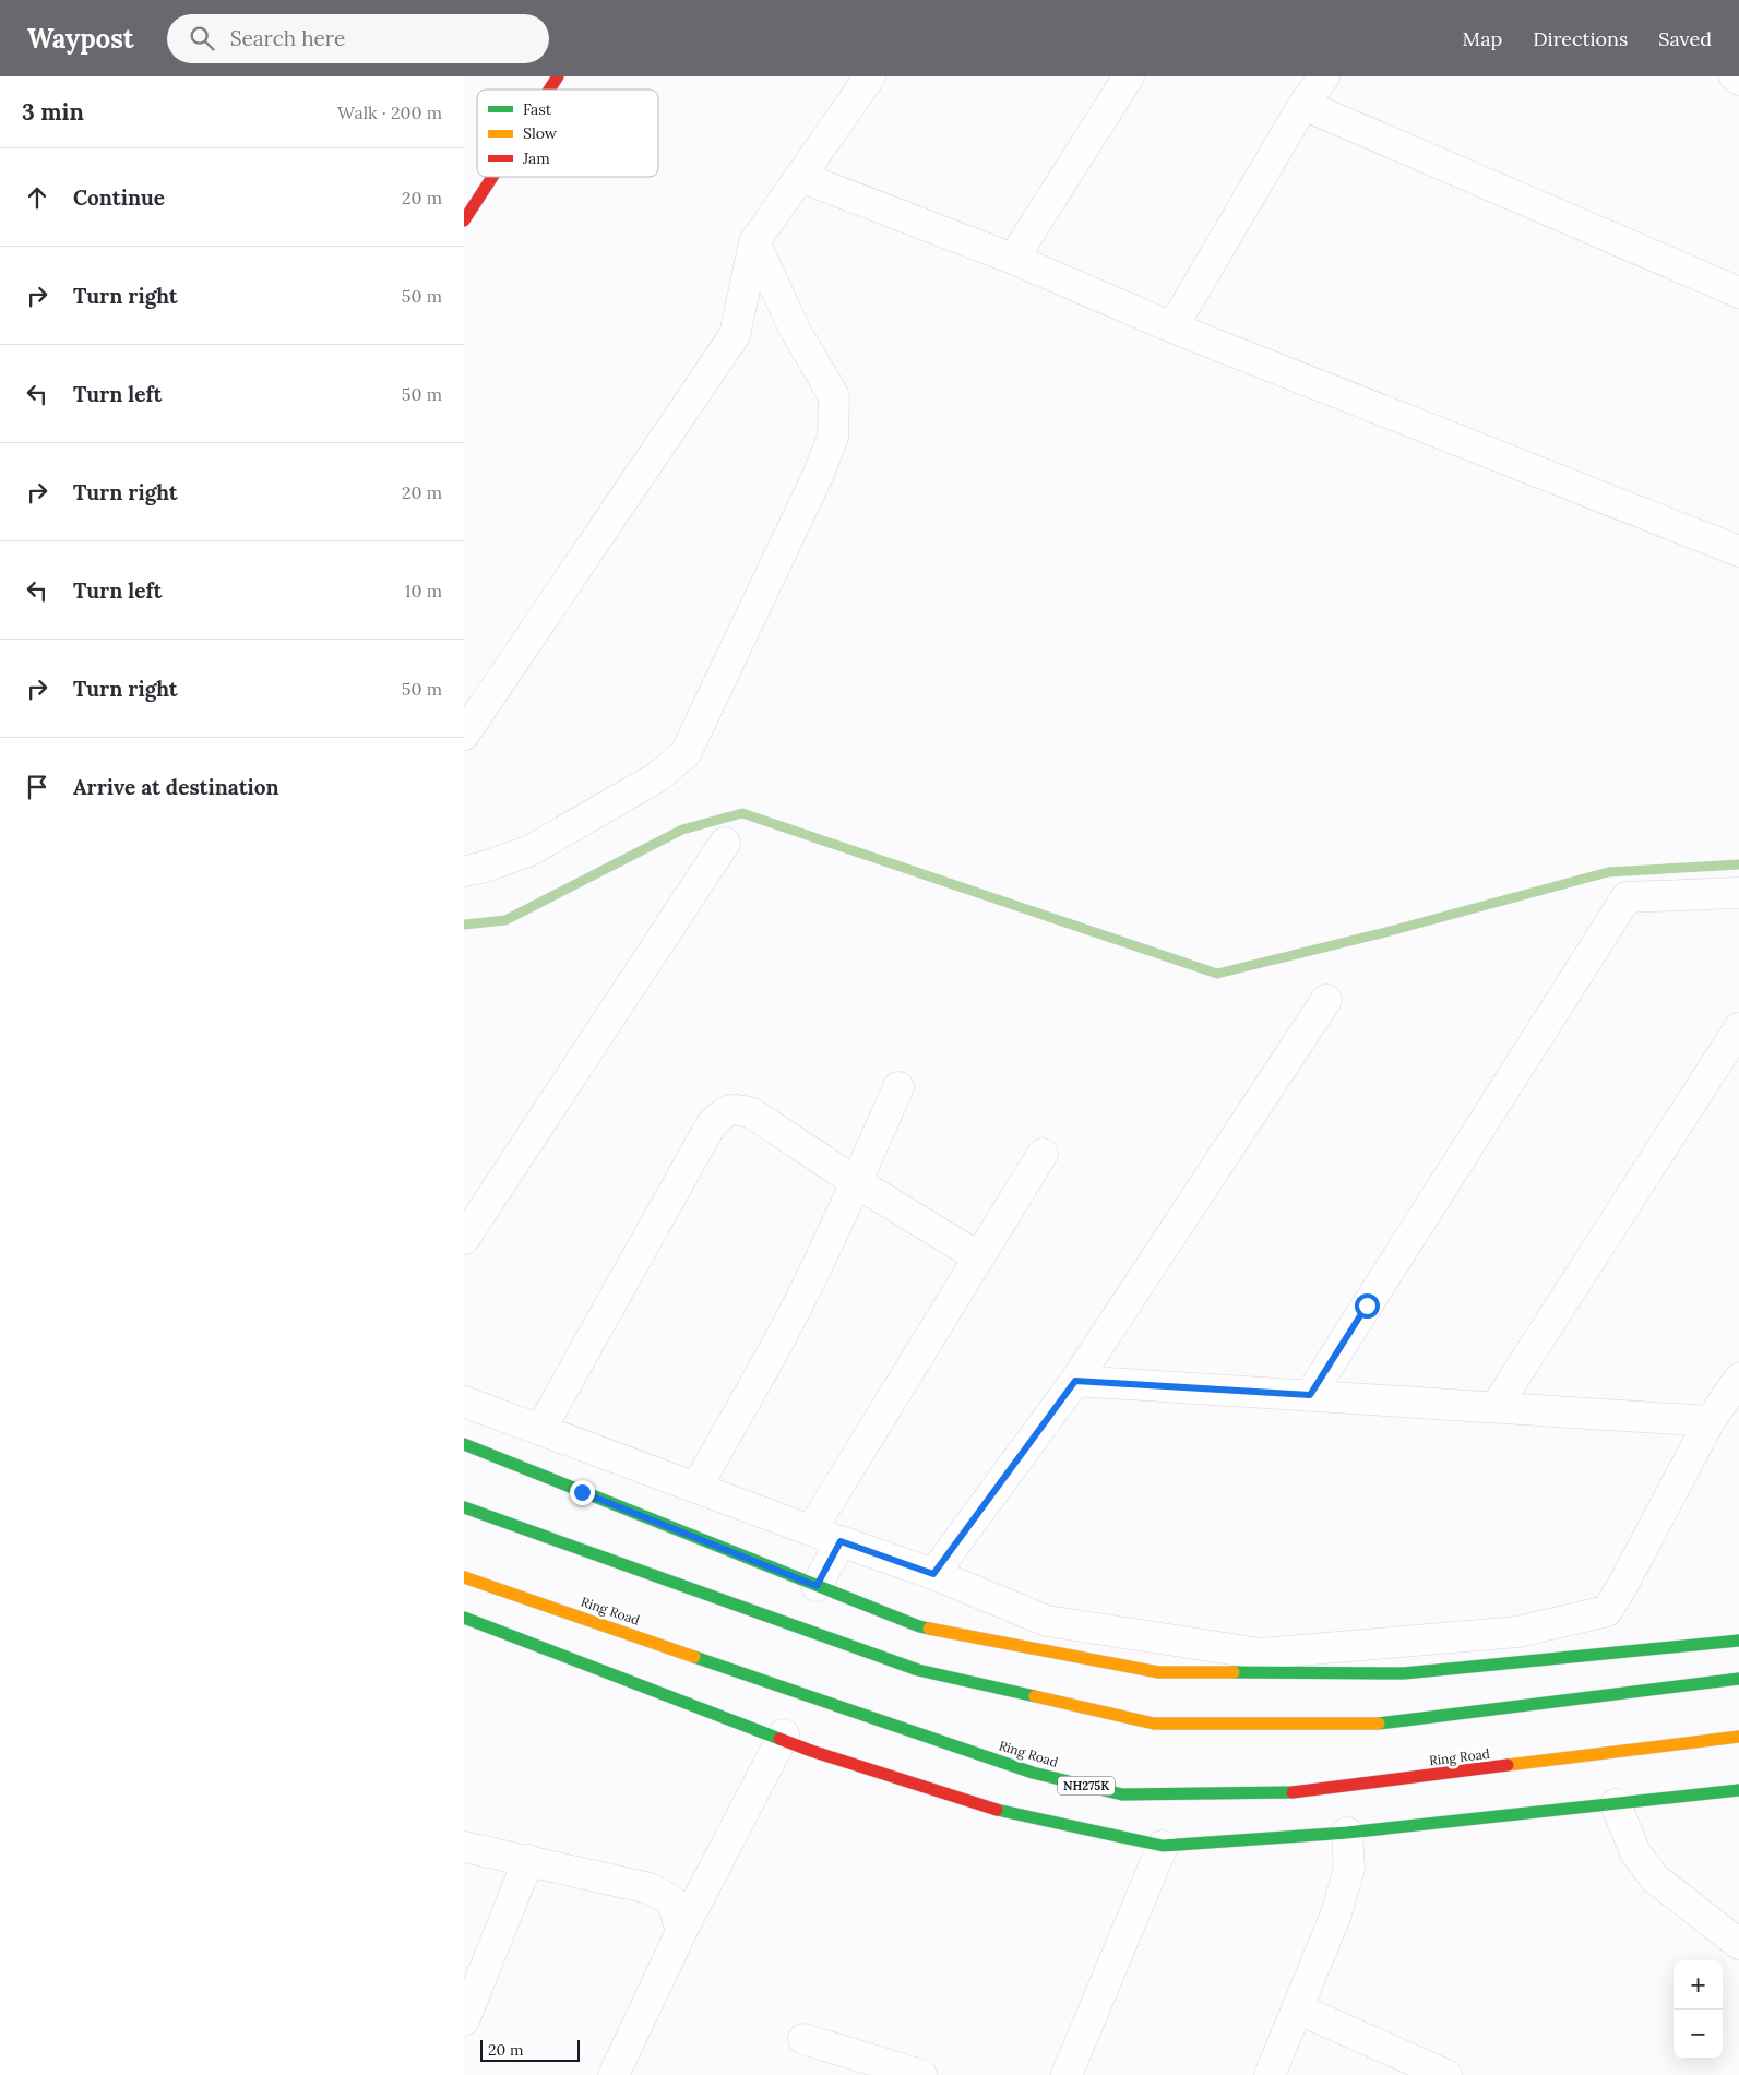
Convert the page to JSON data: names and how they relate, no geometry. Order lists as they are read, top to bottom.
{
  "streets": {
    "main road": ["Ring Road", "NH275K"]
  },
  "legend": ["Fast", "Slow", "Jam"],
  "scale_bar": "20 m",
  "page": {
    "header": "Waypost",
    "search": "Search here",
    "nav": ["Map", "Directions", "Saved"],
    "heading": ["3 min", "Walk · 200 m"],
    "list": [
      ["Continue", "20 m"],
      ["Turn right", "50 m"],
      ["Turn left", "50 m"],
      ["Turn right", "20 m"],
      ["Turn left", "10 m"],
      ["Turn right", "50 m"],
      "Arrive at destination"
    ],
    "map_buttons": ["+", "−"],
    "scale": "20 m"
  }
}
